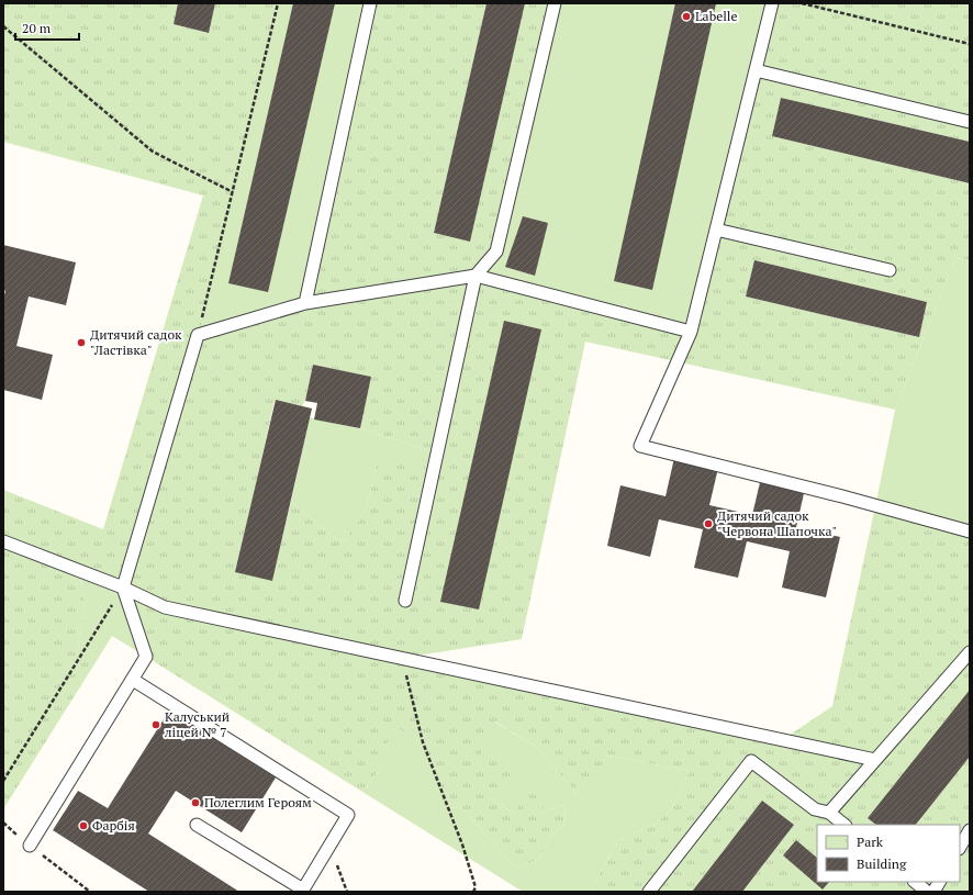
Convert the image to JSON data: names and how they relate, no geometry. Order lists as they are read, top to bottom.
{
  "places": [
    "Labelle",
    "Дитячий садок \"Ластівка\"",
    "Дитячий садок \"Червона Шапочка\"",
    "Калуський ліцей № 7",
    "Полеглим Героям",
    "Фарбія"
  ],
  "legend": ["Park", "Building"],
  "scale_bar": "20 m"
}
